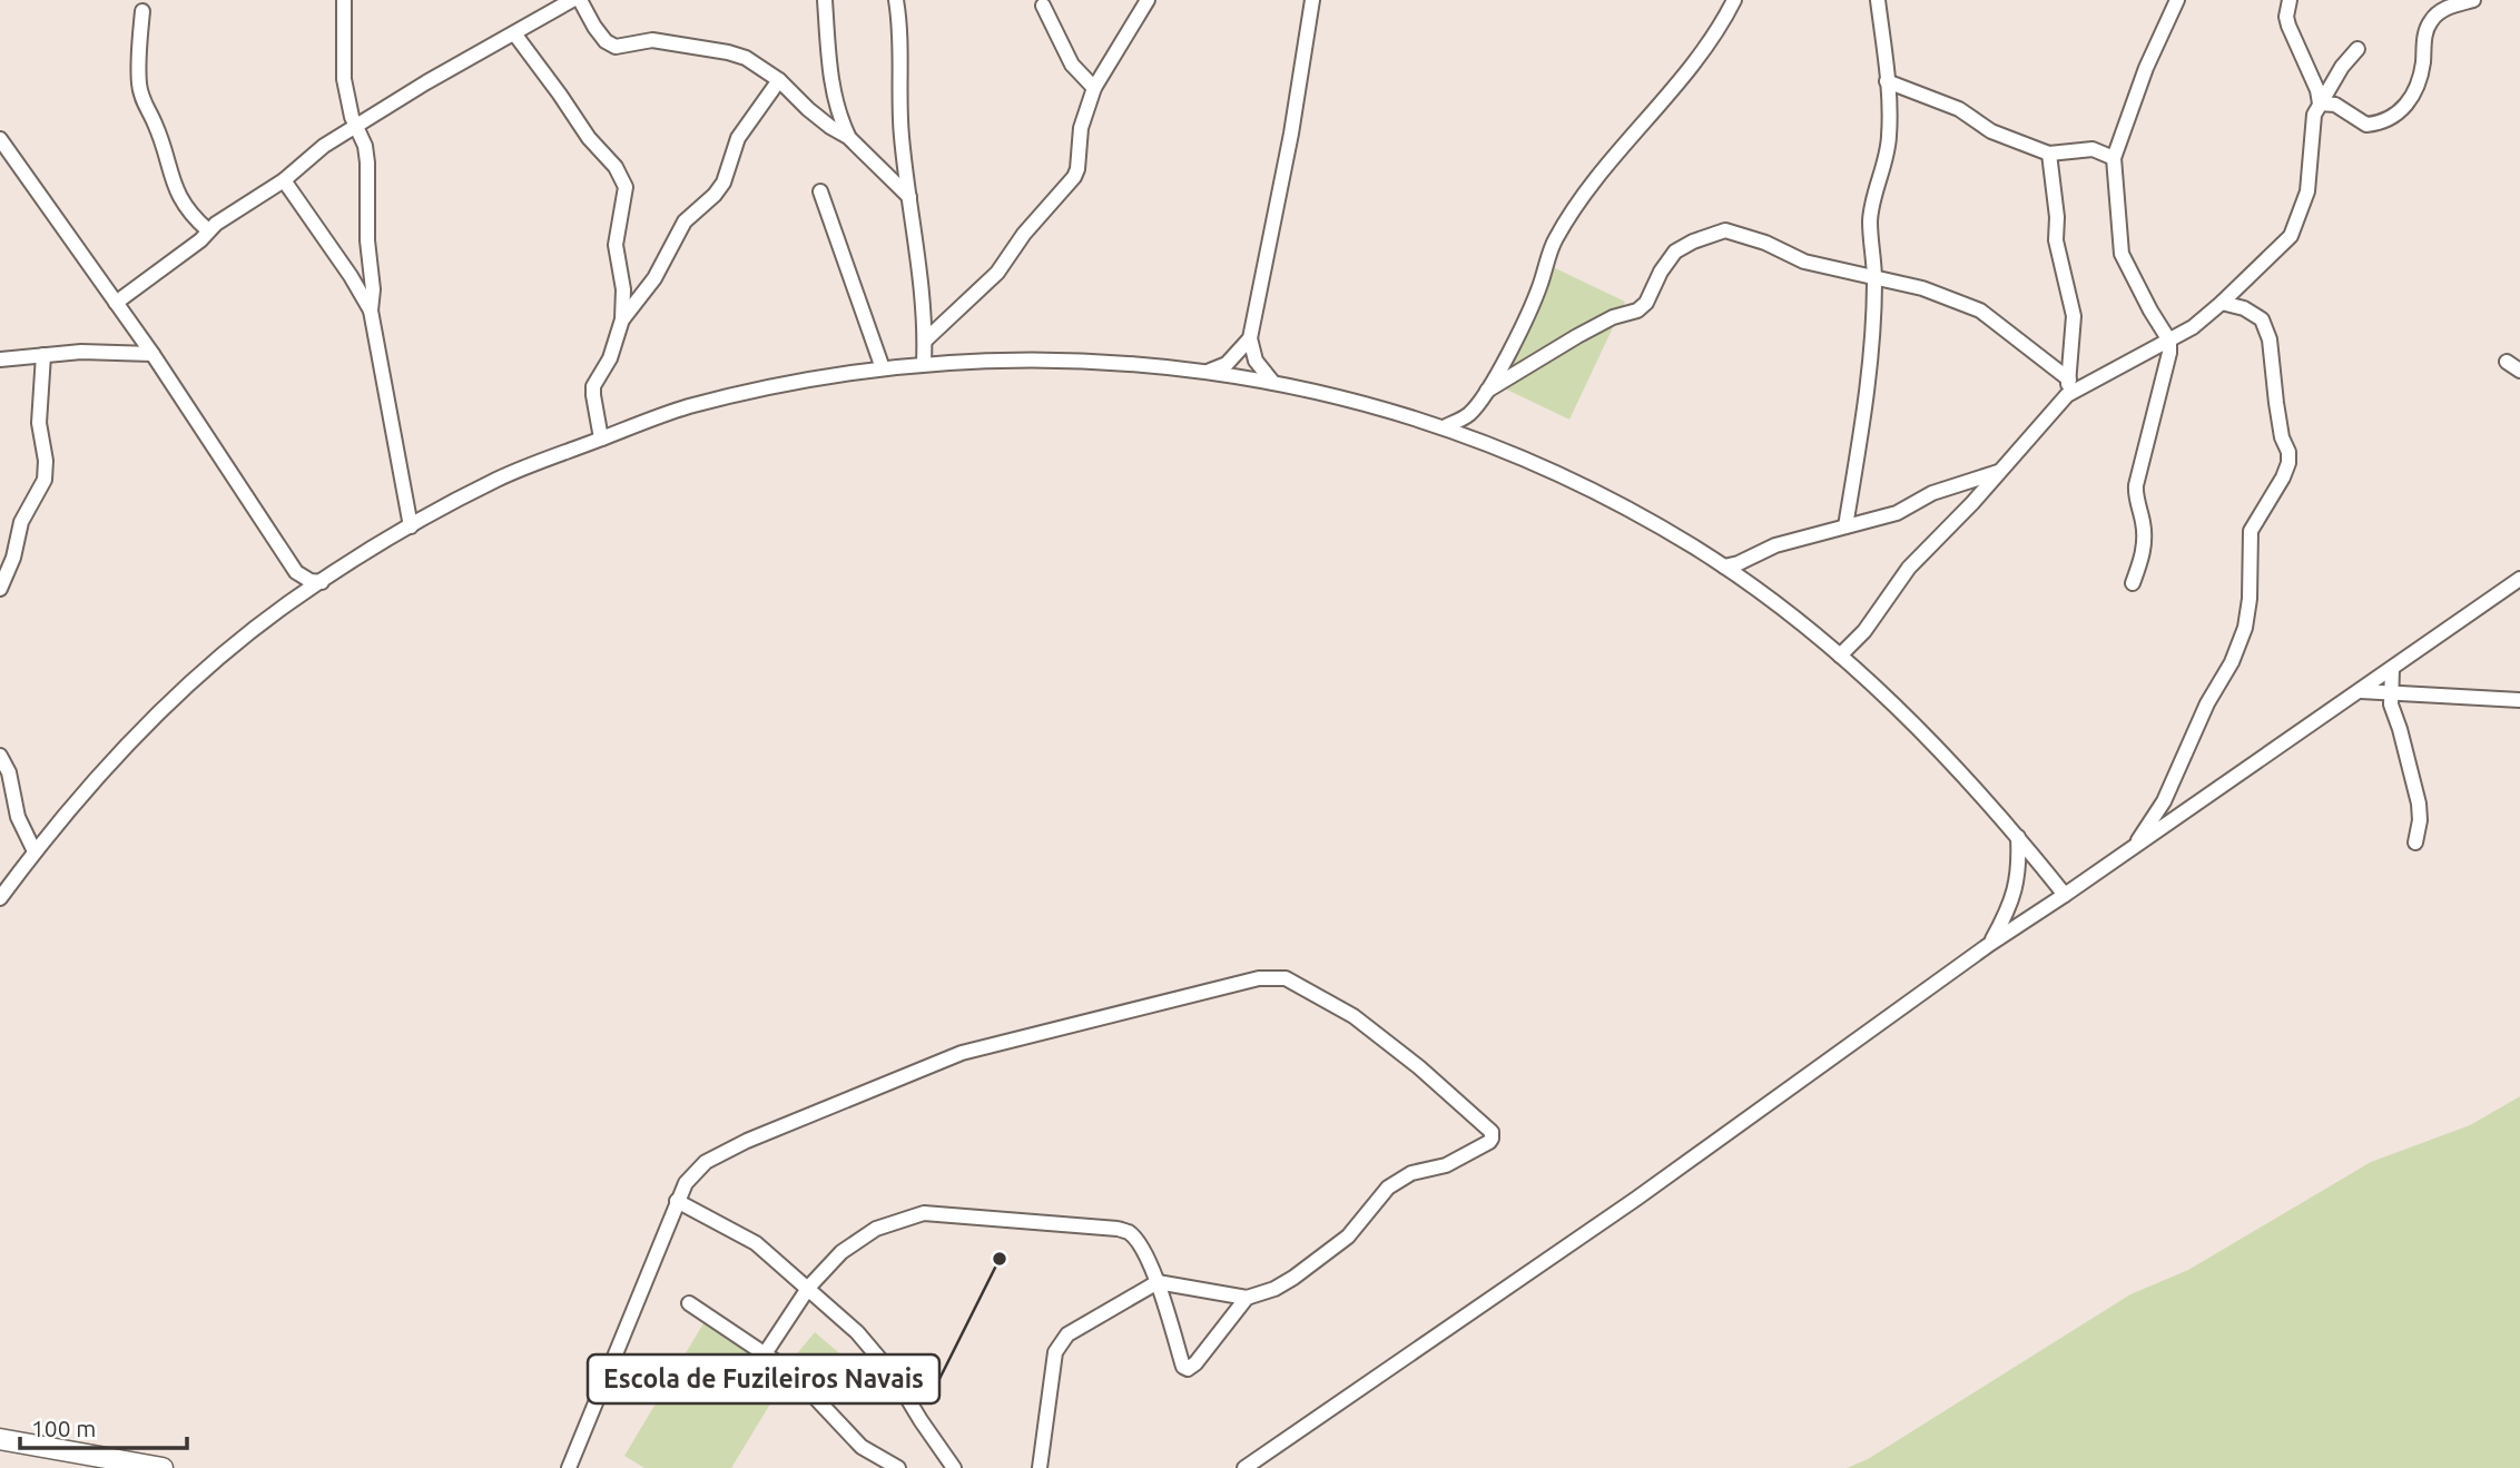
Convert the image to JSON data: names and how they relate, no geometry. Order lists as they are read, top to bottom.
{
  "places": ["Escola de Fuzileiros Navais"],
  "scale_bar": "100 m"
}
